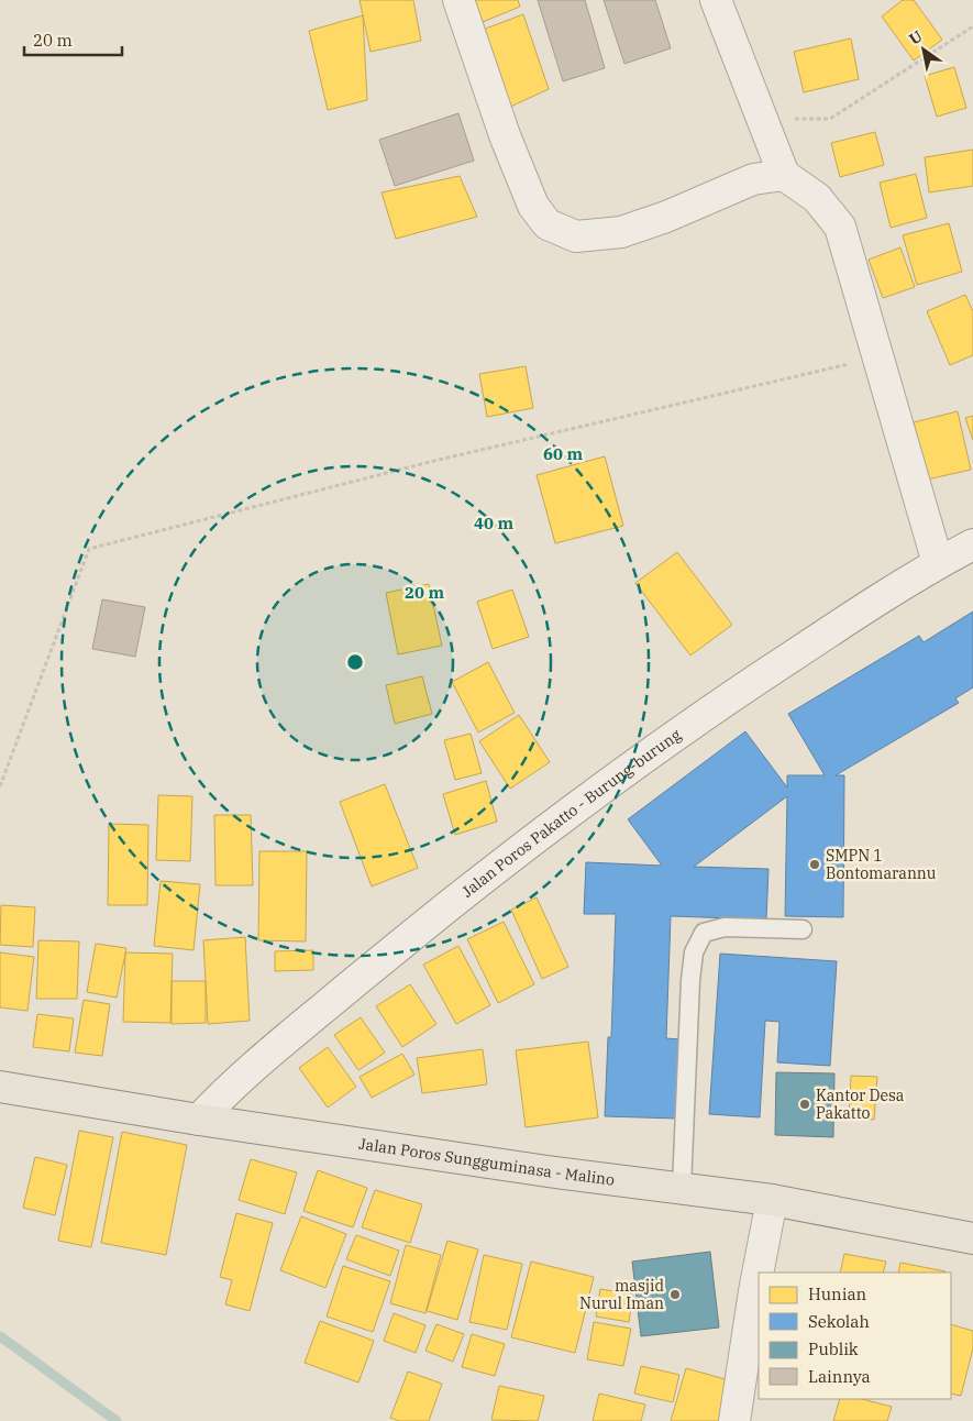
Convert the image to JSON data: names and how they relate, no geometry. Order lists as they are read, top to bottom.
{
  "streets": {
    "main road": ["Jalan Poros Sungguminasa - Malino"],
    "street": ["Jalan Poros Pakatto - Burung-burung"]
  },
  "crossings": [
    ["Jalan Poros Pakatto - Burung-burung", "Jalan Poros Sungguminasa - Malino"]
  ],
  "places": ["SMPN 1 Bontomarannu", "Kantor Desa Pakatto", "masjid Nurul Iman"],
  "legend": [
    "Hunian",
    "Sekolah",
    "Publik",
    "Lainnya"
  ],
  "scale_bar": "20 m",
  "north": "top left",
  "rings": ["60 m", "40 m", "20 m"]
}
